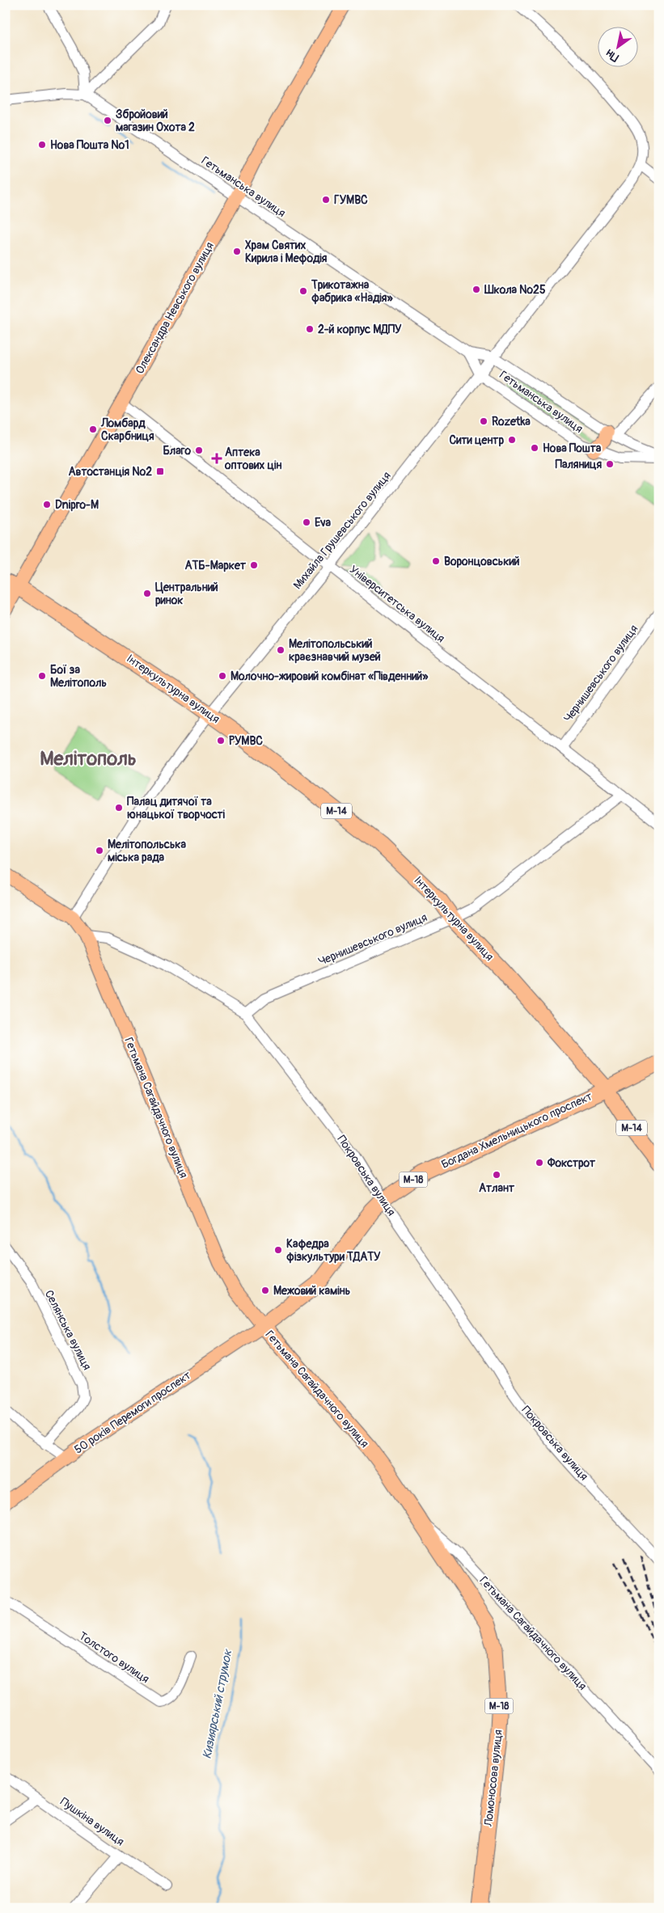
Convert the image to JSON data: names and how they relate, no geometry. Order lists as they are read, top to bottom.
{
  "streets": {
    "highway": [
      "Інтеркультурна вулиця",
      "М-14",
      "Гетьмана Сагайдачного вулиця",
      "Богдана Хмельницького проспект",
      "М-18",
      "Ломоносова вулиця"
    ],
    "main road": ["Олександра Невського вулиця", "50 років Перемоги проспект"],
    "street": [
      "Гетьманська вулиця",
      "Михайла Грушевського вулиця",
      "Університетська вулиця",
      "Чернишевського вулиця",
      "Покровська вулиця",
      "Селянська вулиця",
      "Толстого вулиця",
      "Пушкіна вулиця"
    ]
  },
  "crossings": [
    ["Гетьманська вулиця", "Олександра Невського вулиця"],
    ["Гетьманська вулиця", "Михайла Грушевського вулиця"],
    ["Олександра Невського вулиця", "Університетська вулиця"],
    ["Олександра Невського вулиця", "Інтеркультурна вулиця"],
    ["Михайла Грушевського вулиця", "Університетська вулиця"],
    ["Михайла Грушевського вулиця", "Інтеркультурна вулиця"],
    ["Університетська вулиця", "Чернишевського вулиця"],
    ["Чернишевського вулиця", "Інтеркультурна вулиця"],
    ["Чернишевського вулиця", "Покровська вулиця"],
    ["Інтеркультурна вулиця", "Богдана Хмельницького проспект"],
    ["Гетьмана Сагайдачного вулиця", "Богдана Хмельницького проспект"],
    ["Гетьмана Сагайдачного вулиця", "Покровська вулиця"],
    ["Гетьмана Сагайдачного вулиця", "50 років Перемоги проспект"],
    ["Гетьмана Сагайдачного вулиця", "Ломоносова вулиця"],
    ["Богдана Хмельницького проспект", "Покровська вулиця"],
    ["Богдана Хмельницького проспект", "50 років Перемоги проспект"]
  ],
  "districts": ["Мелітополь"],
  "water": ["Кизиярський струмок"],
  "places": {
    "other": [
      "Збройовий магазин Охота 2",
      "Нова Пошта №1",
      "ГУМВС",
      "Храм Святих Кирила і Мефодія",
      "Школа №25",
      "Трикотажна фабрика «Надія»",
      "2-й корпус МДПУ",
      "Rozetka",
      "Ломбард Скарбниця",
      "Сити центр",
      "Нова Пошта",
      "Благо",
      "Паляниця",
      "Dnipro-M",
      "Eva",
      "Воронцовський",
      "АТБ-Маркет",
      "Центральний ринок",
      "Мелітопольський краєзнавчий музей",
      "Бої за Мелітополь",
      "Молочно-жировий комбінат «Південний»",
      "РУМВC",
      "Палац дитячої та юнацької творчості",
      "Мелітопольська міська рада",
      "Фокстрот",
      "Атлант",
      "Кафедра фізкультури ТДАТУ",
      "Межовий камінь"
    ],
    "health": ["Аптека оптових цін"],
    "transit": ["Автостанція №2"]
  },
  "north": "bottom left"
}
